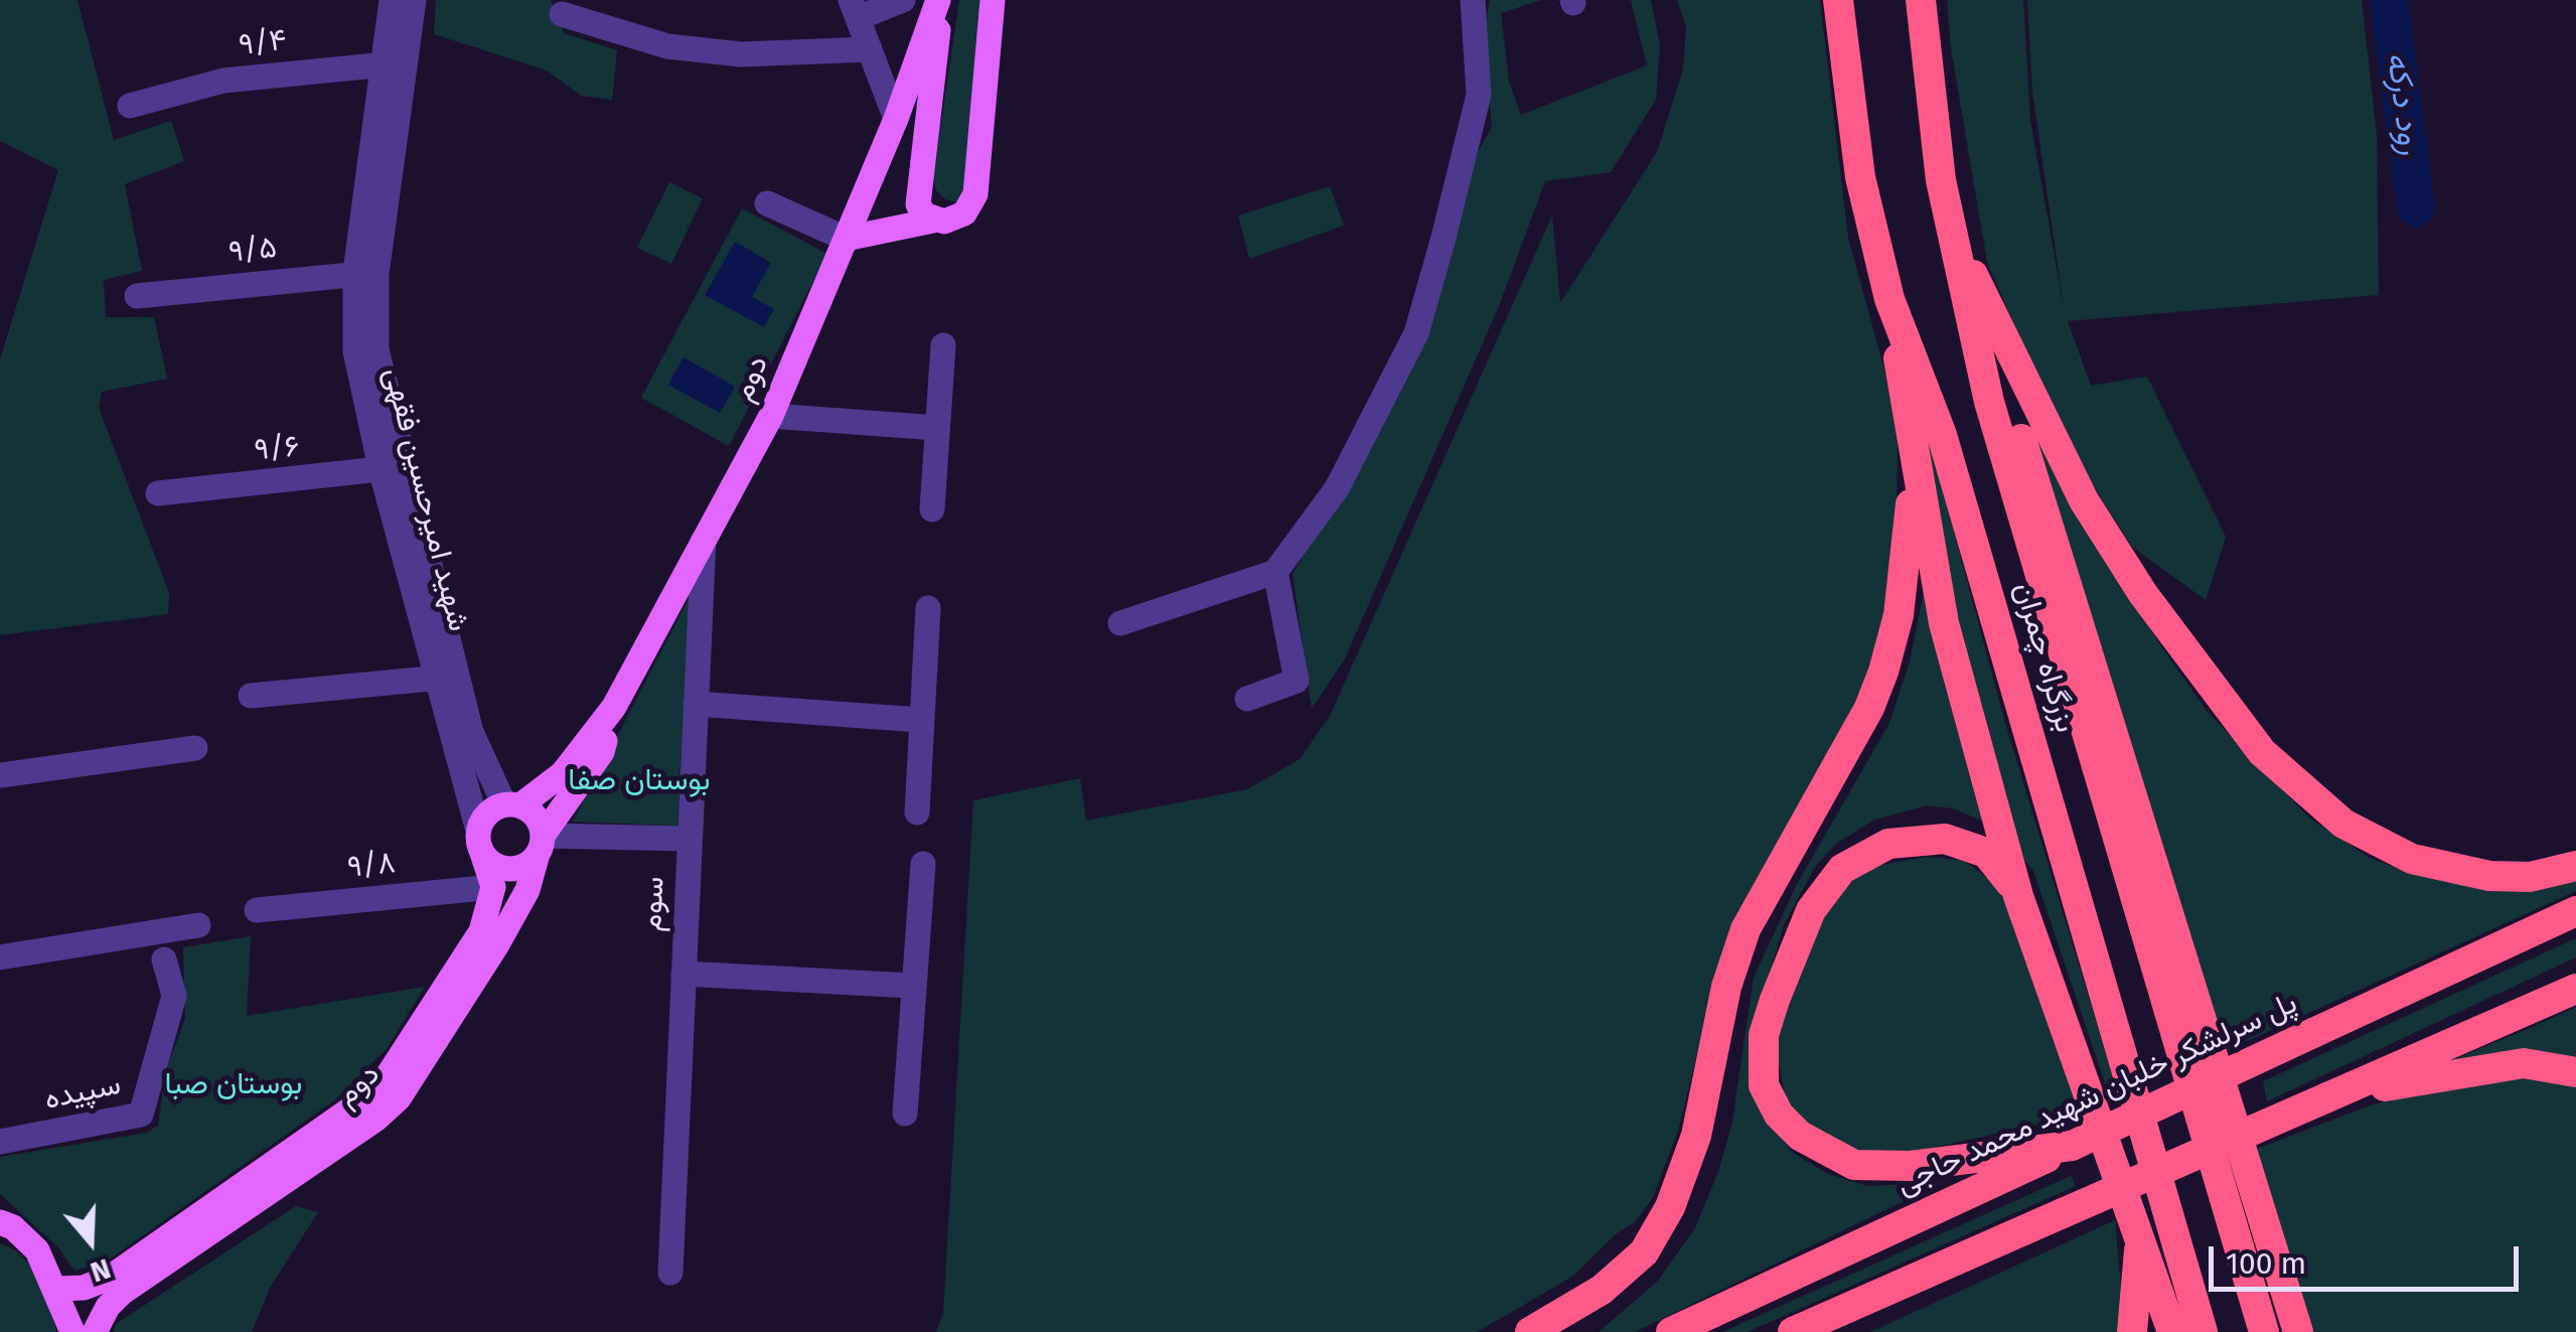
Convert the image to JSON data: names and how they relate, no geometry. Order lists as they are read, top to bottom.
{
  "streets": {
    "highway": ["بزرگراه چمران", "پل سرلشکر خلبان شهید محمد حاجی"],
    "main road": ["دوم"],
    "street": [
      "۹/۴",
      "۹/۵",
      "۹/۶",
      "شهید امیرحسین فقهی",
      "۹/۸",
      "سوم",
      "سپیده"
    ]
  },
  "crossings": [
    ["۹/۴", "شهید امیرحسین فقهی"],
    ["۹/۵", "شهید امیرحسین فقهی"],
    ["دوم", "شهید امیرحسین فقهی"],
    ["دوم", "۹/۸"],
    ["دوم", "سوم"],
    ["۹/۶", "شهید امیرحسین فقهی"]
  ],
  "water": ["رود درکه"],
  "parks": ["بوستان صفا", "بوستان صبا"],
  "scale_bar": "100 m",
  "north": "bottom"
}
